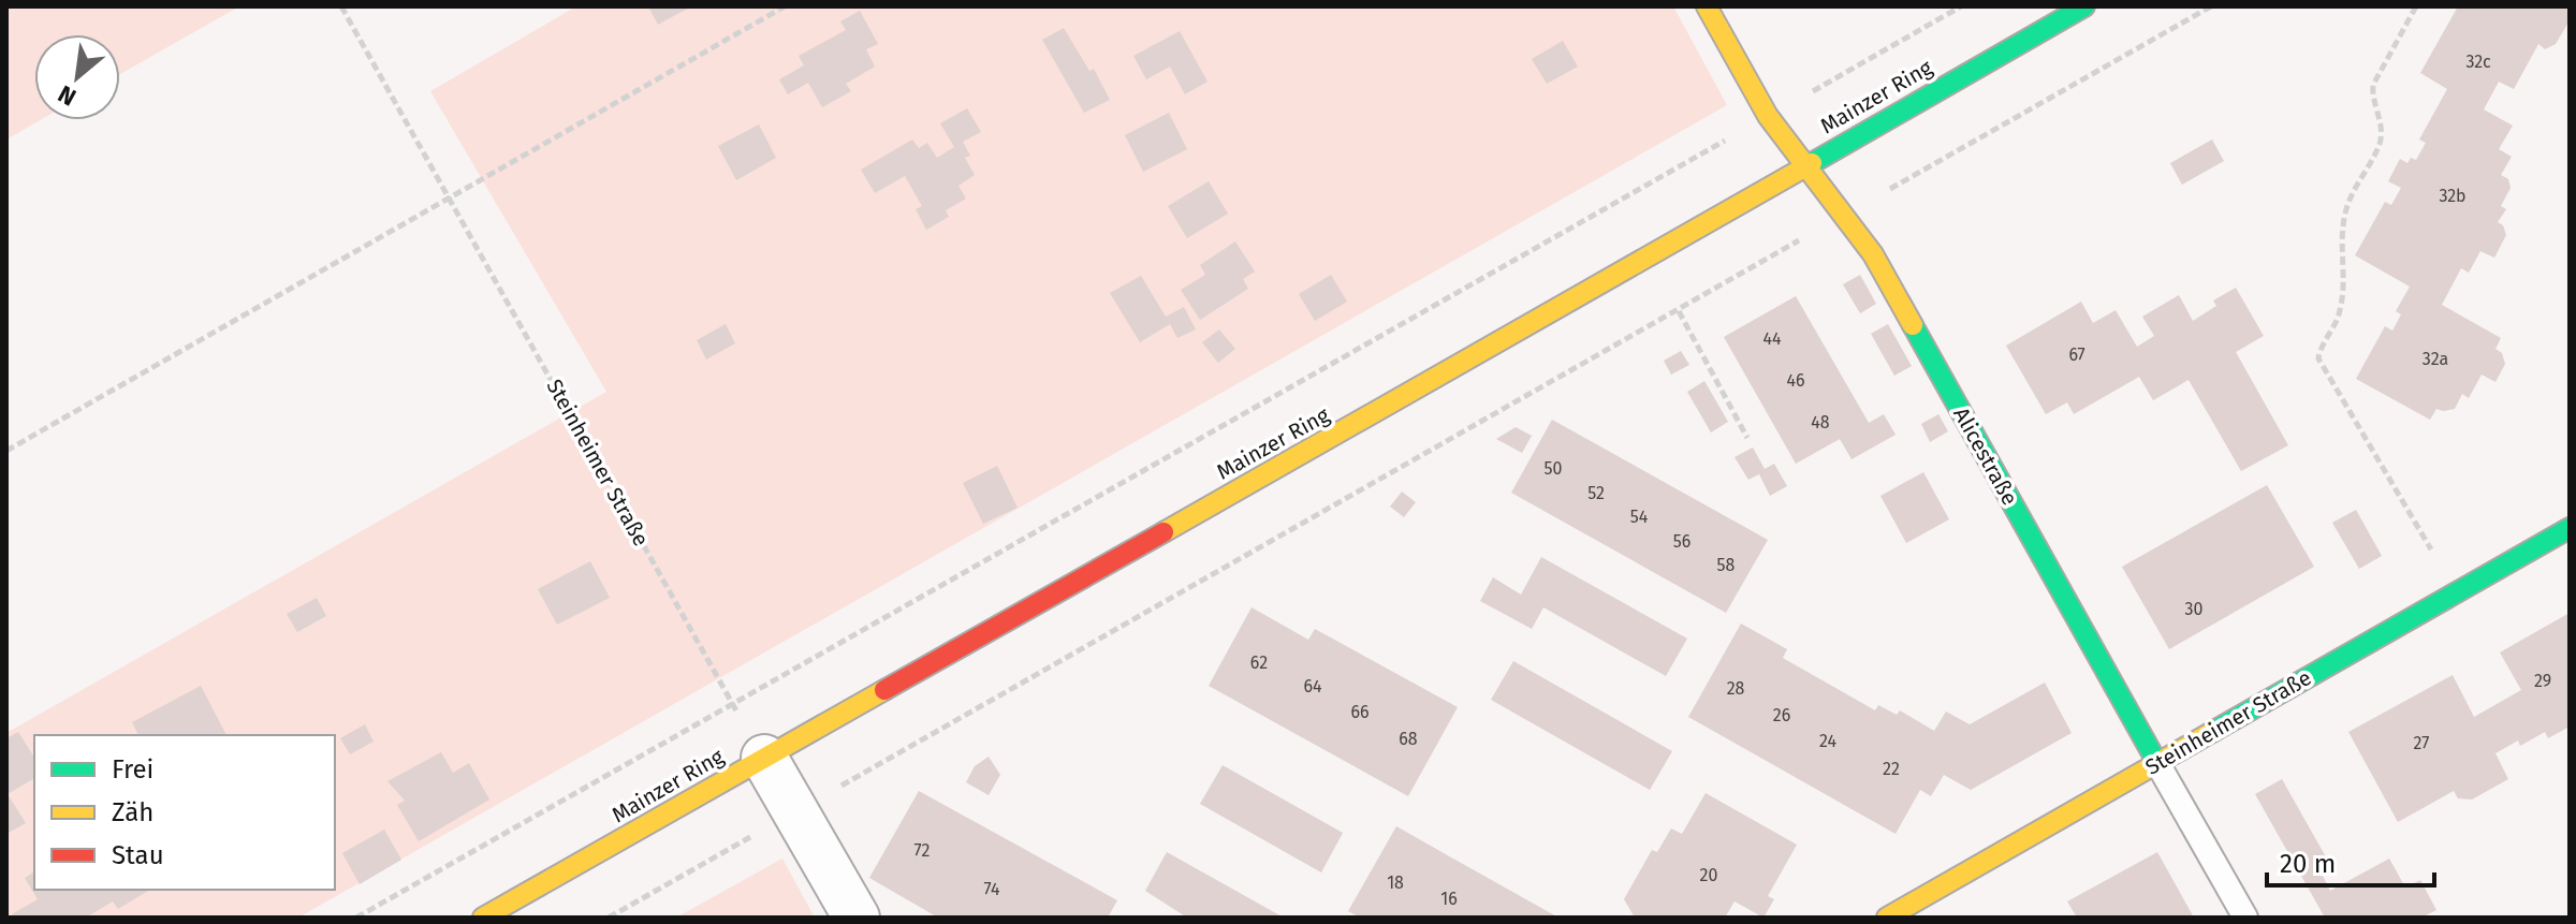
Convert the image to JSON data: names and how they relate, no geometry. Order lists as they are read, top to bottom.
{
  "streets": {
    "street": ["Mainzer Ring", "Alicestraße", "Steinheimer Straße"]
  },
  "crossings": [
    ["Mainzer Ring", "Alicestraße"],
    ["Mainzer Ring", "Steinheimer Straße"],
    ["Alicestraße", "Steinheimer Straße"]
  ],
  "house_numbers": [
    "32c",
    "32b",
    "44",
    "67",
    "32a",
    "46",
    "48",
    "50",
    "52",
    "54",
    "56",
    "58",
    "30",
    "62",
    "29",
    "64",
    "28",
    "66",
    "26",
    "68",
    "24",
    "27",
    "22",
    "72",
    "20",
    "18",
    "74",
    "16"
  ],
  "legend": ["Frei", "Zäh", "Stau"],
  "scale_bar": "20 m",
  "north": "bottom left"
}
